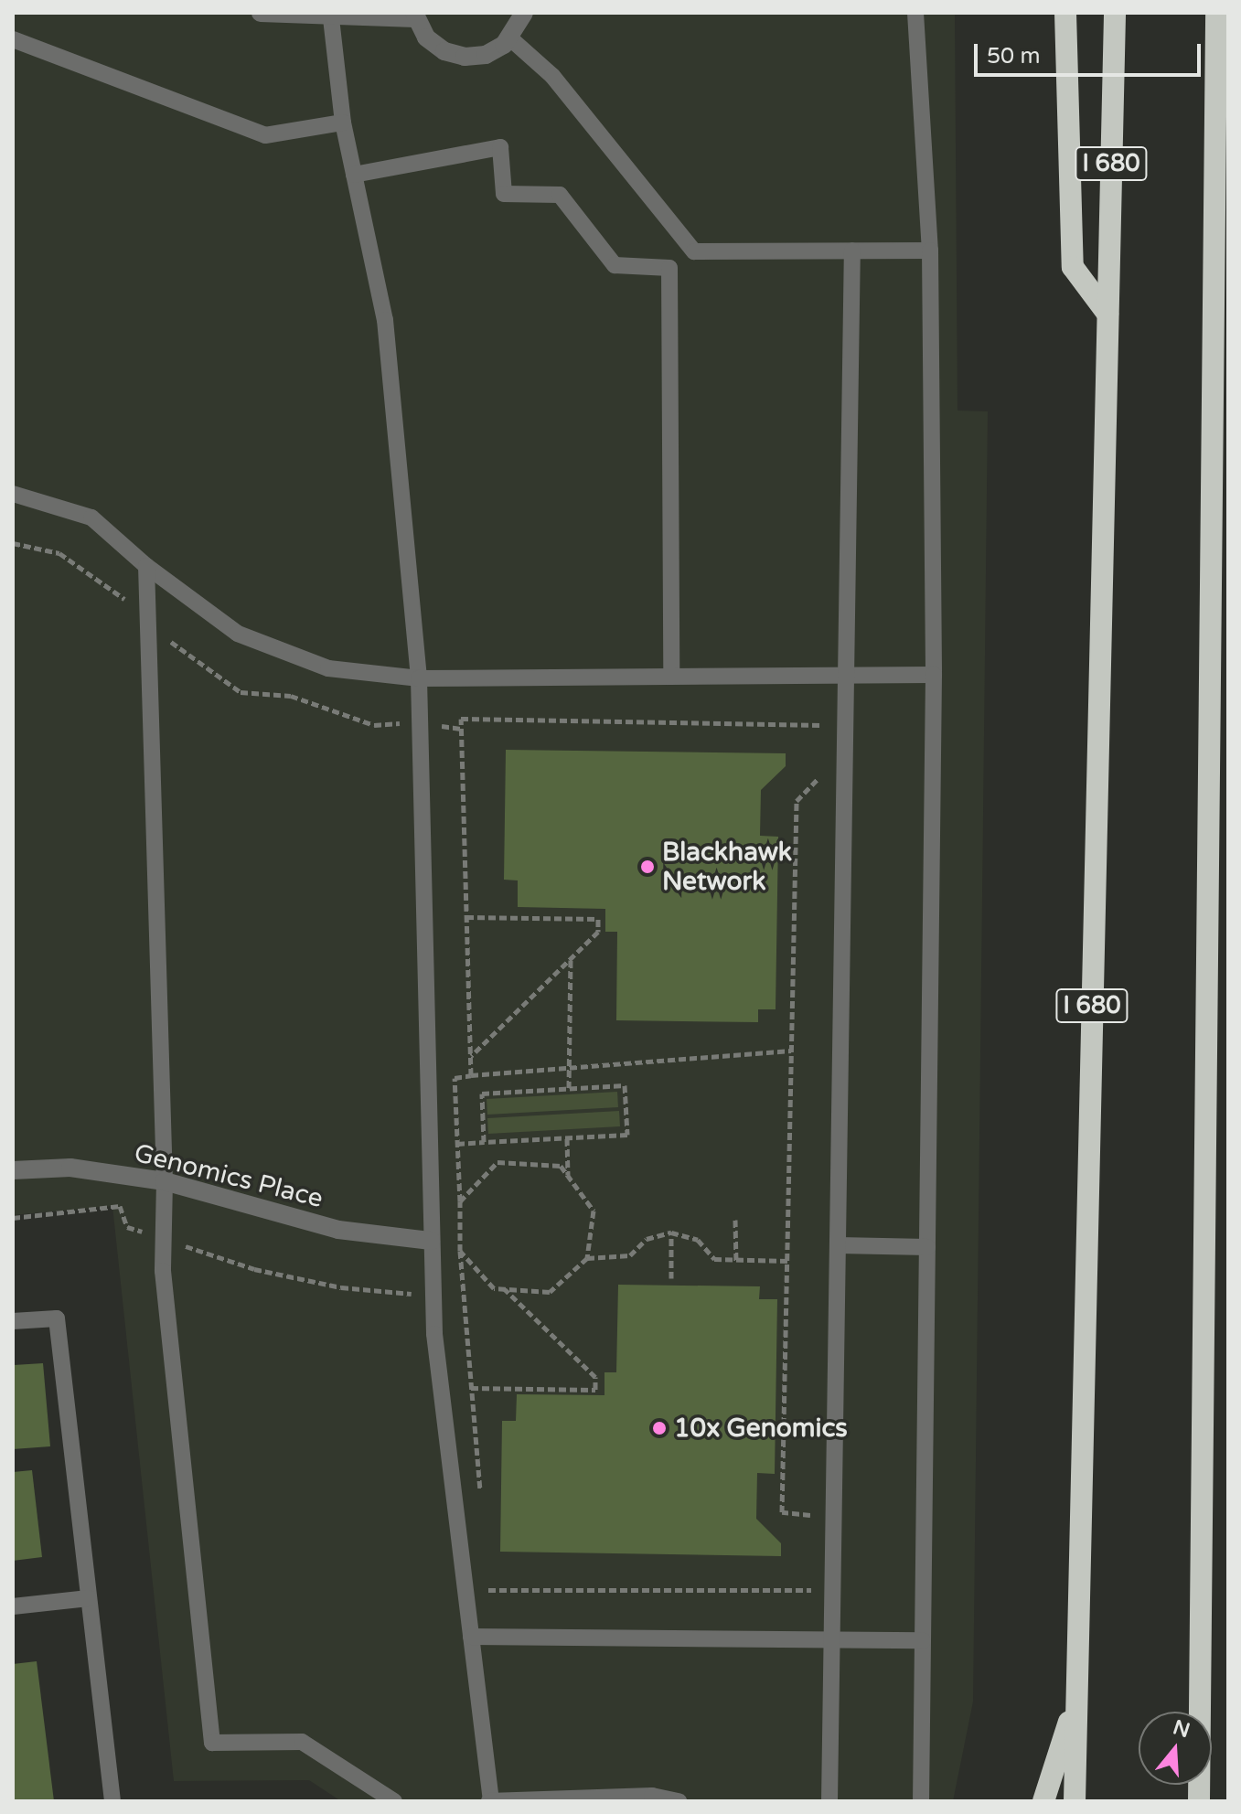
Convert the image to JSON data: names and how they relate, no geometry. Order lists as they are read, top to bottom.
{
  "streets": {
    "highway": ["I 680"],
    "street": ["Genomics Place"]
  },
  "places": ["Blackhawk Network", "10x Genomics"],
  "scale_bar": "50 m",
  "north": "top"
}
